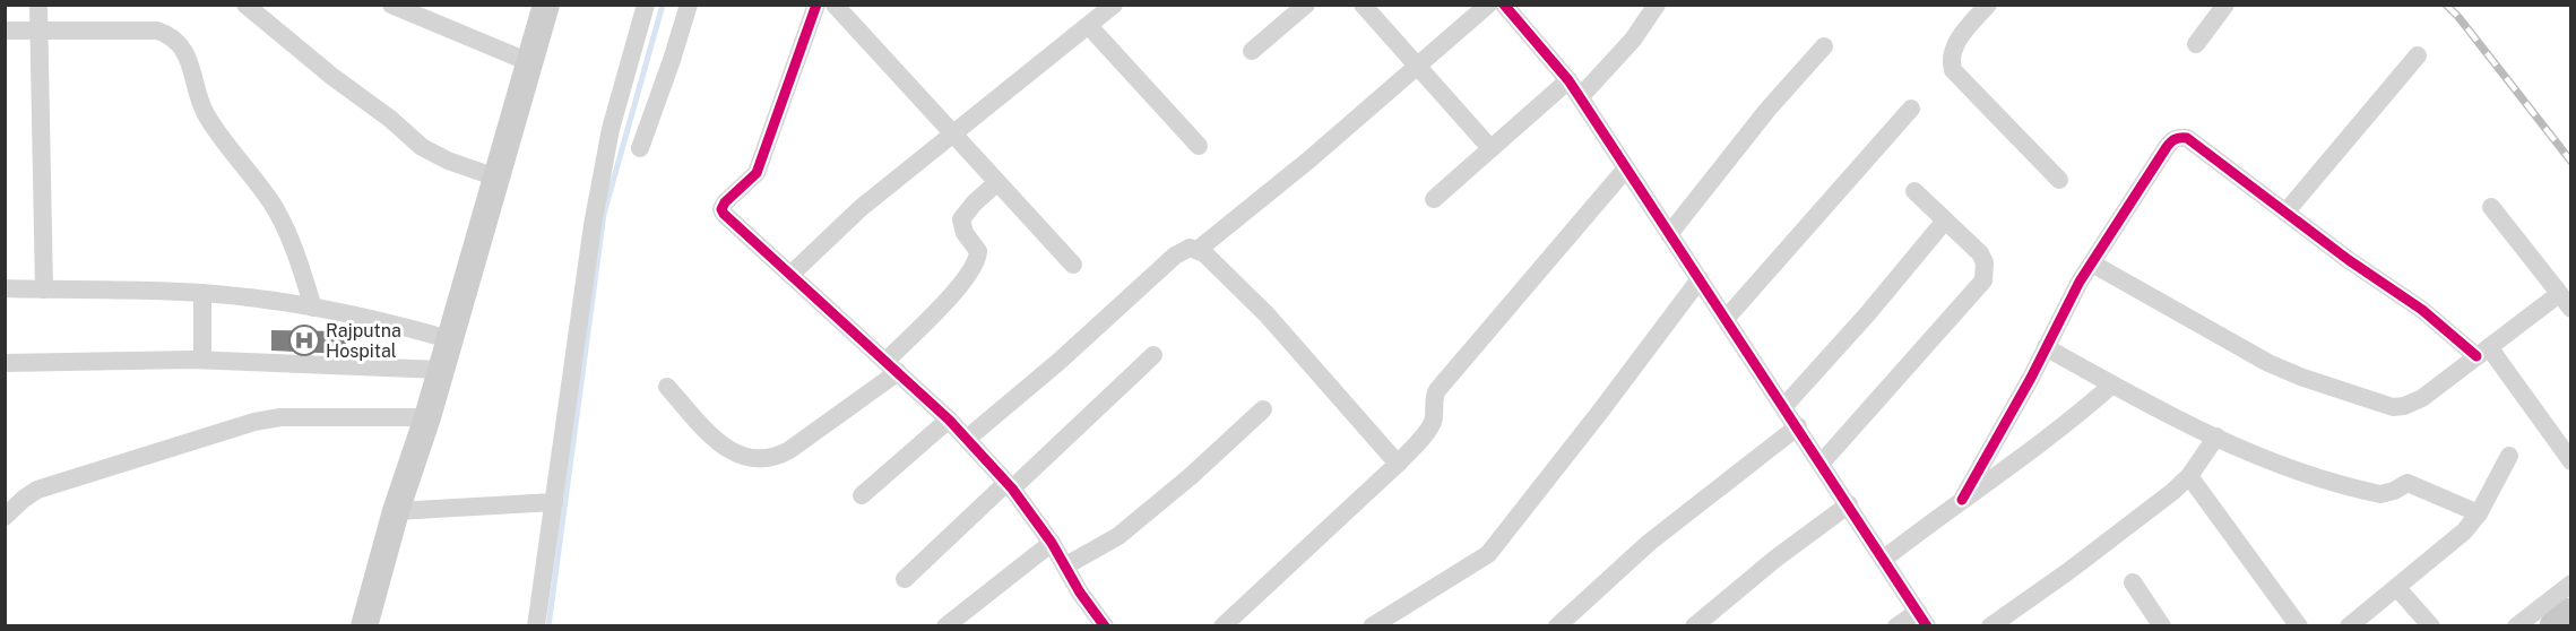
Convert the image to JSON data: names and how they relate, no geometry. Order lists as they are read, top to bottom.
{
  "places": {
    "hospital": ["Rajputna Hospital"]
  }
}
